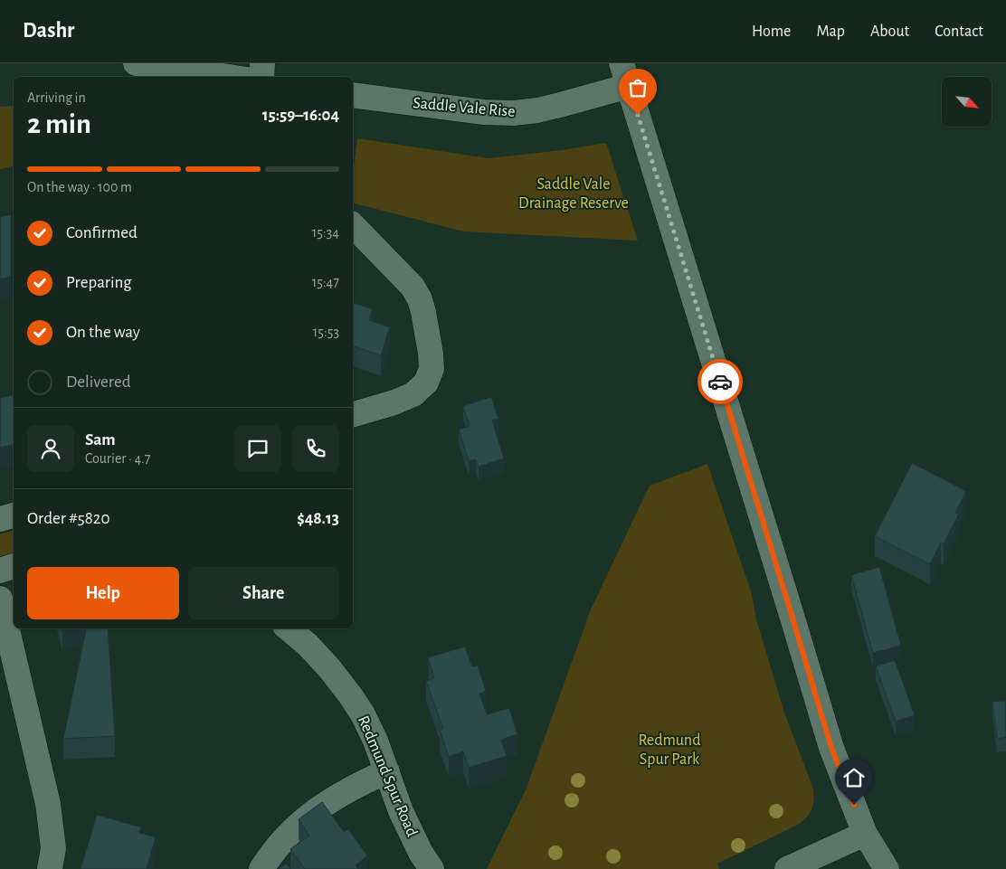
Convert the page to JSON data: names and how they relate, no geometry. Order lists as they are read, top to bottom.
{
  "streets": {
    "street": ["Saddle Vale Rise", "Redmund Spur Road"]
  },
  "parks": ["Saddle Vale Drainage Reserve", "Redmund Spur Park"],
  "north": "bottom right",
  "page": {
    "header": "Dashr",
    "nav": [
      "Home",
      "Map",
      "About",
      "Contact"
    ],
    "heading": ["2 min", "Arriving in", "15:59–16:04"],
    "panel": [
      "Sam",
      "Courier · 4.7",
      "Order #5820",
      "$48.13"
    ],
    "bar": "On the way · 100 m",
    "list": [
      ["Confirmed", "15:34"],
      ["Preparing", "15:47"],
      ["On the way", "15:53"],
      "Delivered"
    ],
    "buttons": ["Help", "Share"]
  }
}
